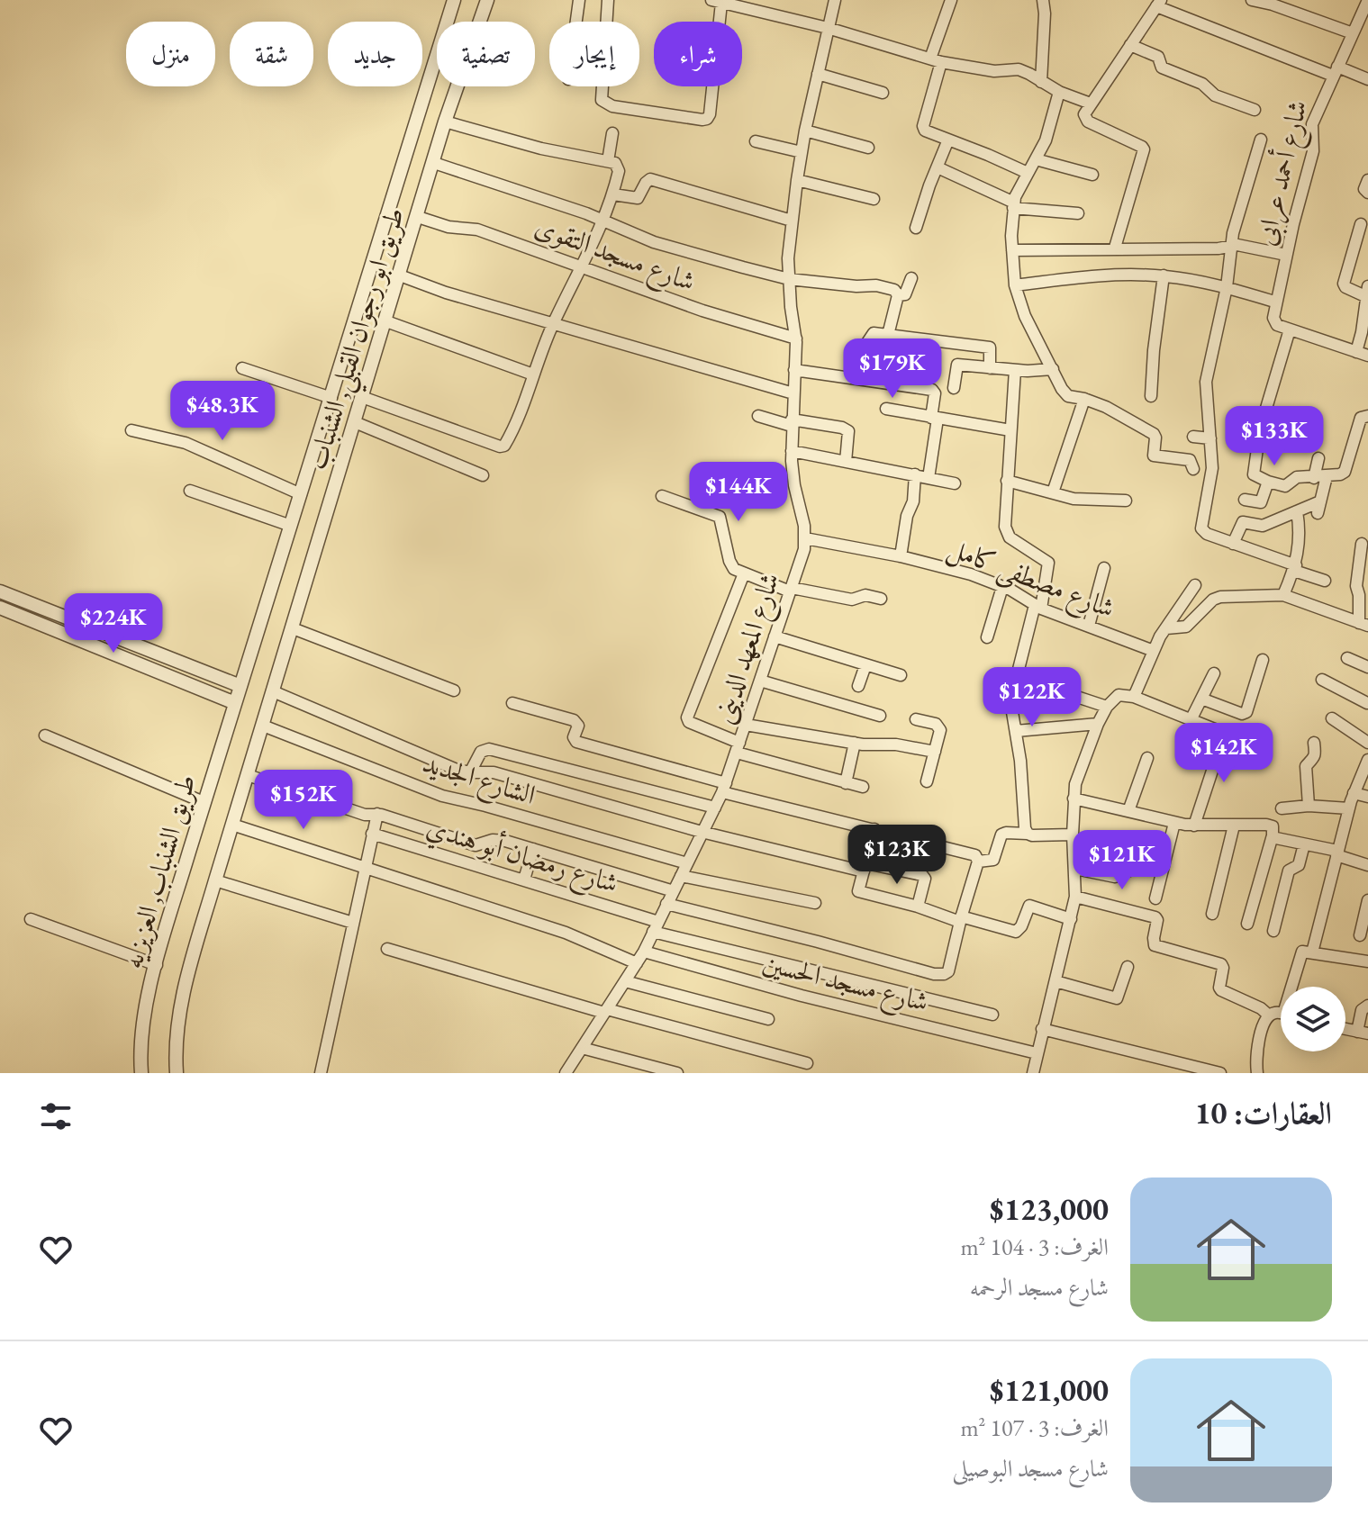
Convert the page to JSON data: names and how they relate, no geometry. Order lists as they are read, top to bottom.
{
  "streets": {
    "street": [
      "شارع أحمد عرابى",
      "شارع مسجد التقوى",
      "طريق ابو رجوان القبلي, الشنباب",
      "شارع مصطفى كامل",
      "شارع المعهد الدينى",
      "الشارع الجديد",
      "شارع رمضان أبو هندي",
      "طريق الشنباب, العزيزيه",
      "شارع مسجد الحسين"
    ]
  },
  "crossings": [
    ["شارع مسجد التقوى", "طريق ابو رجوان القبلي, الشنباب"],
    ["شارع مسجد التقوى", "شارع المعهد الدينى"],
    ["طريق ابو رجوان القبلي, الشنباب", "طريق الشنباب, العزيزيه"],
    ["شارع مصطفى كامل", "شارع المعهد الدينى"],
    ["شارع المعهد الدينى", "الشارع الجديد"],
    ["شارع المعهد الدينى", "شارع رمضان أبو هندي"],
    ["شارع المعهد الدينى", "شارع مسجد الحسين"],
    ["الشارع الجديد", "طريق الشنباب, العزيزيه"]
  ],
  "page": {
    "chip": [
      "شراء",
      "إيجار",
      "تصفية",
      "جديد",
      "شقة",
      "منزل"
    ],
    "price": [
      "$179K",
      "$48.3K",
      "$133K",
      "$144K",
      "$224K",
      "$122K",
      "$142K",
      "$152K",
      "$123K",
      "$121K"
    ],
    "heading": "العقارات: 10",
    "list": [
      {
        "name": "$123,000",
        "note": "الغرف: 3 · 104 m² · شارع مسجد الرحمه"
      },
      {
        "name": "$121,000",
        "note": "الغرف: 3 · 107 m² · شارع مسجد البوصيلى"
      }
    ]
  }
}
